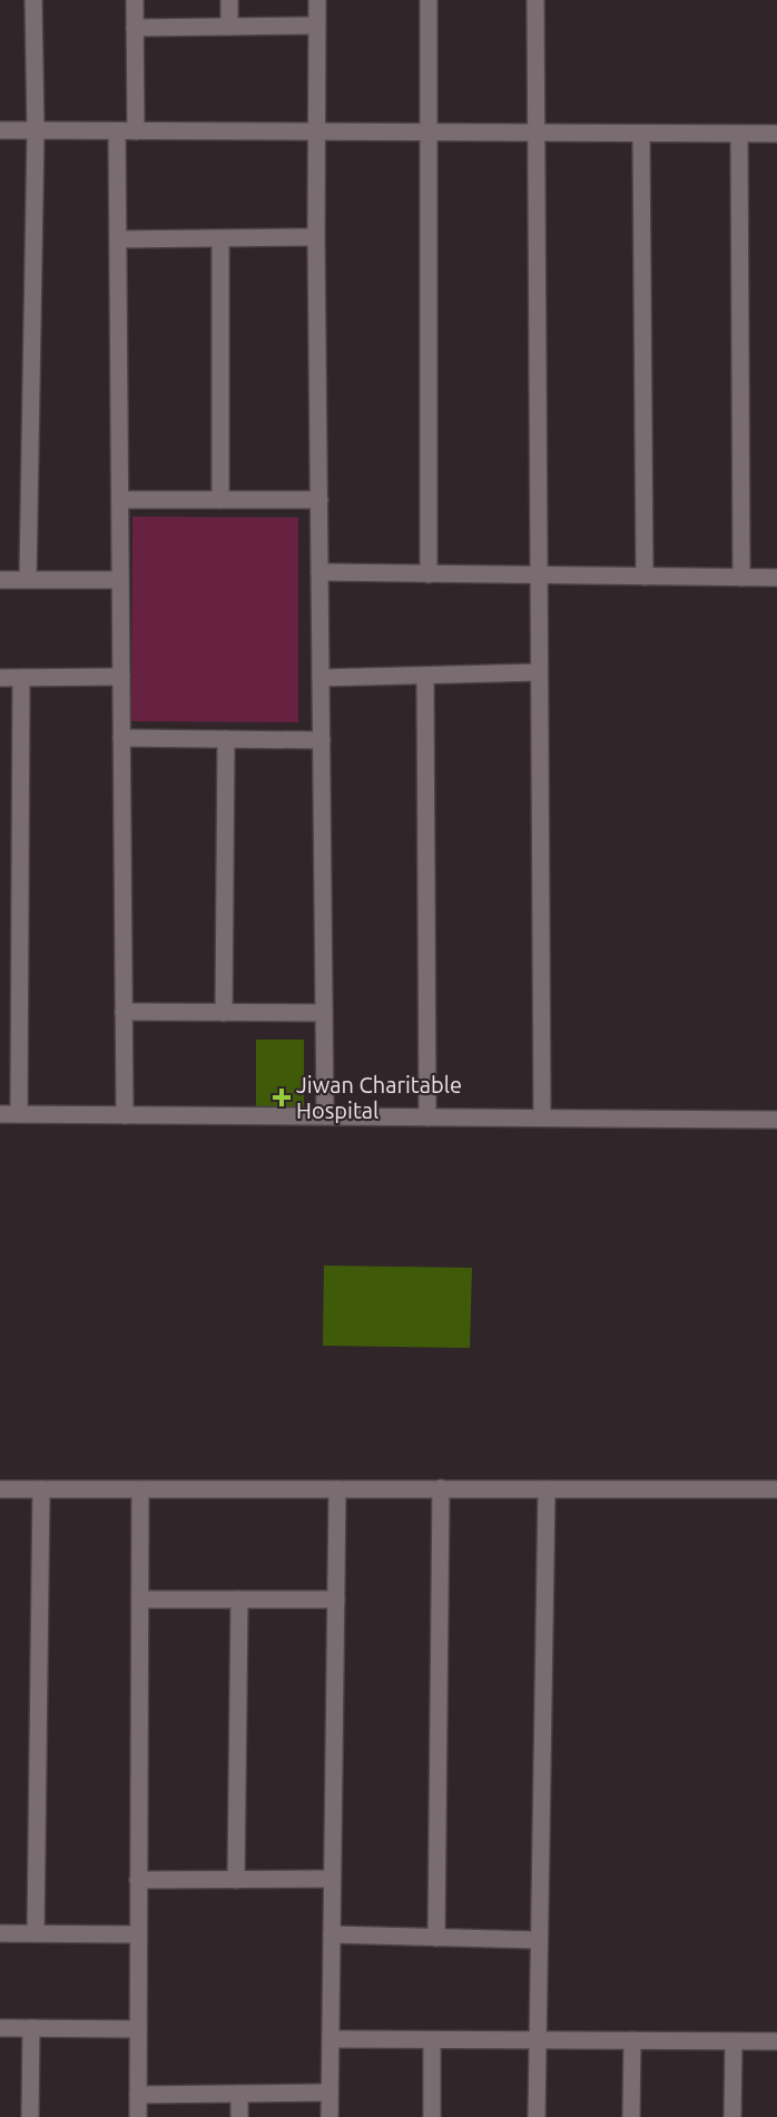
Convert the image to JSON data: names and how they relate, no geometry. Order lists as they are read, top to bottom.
{
  "places": {
    "health": ["Jiwan Charitable Hospital"]
  }
}
